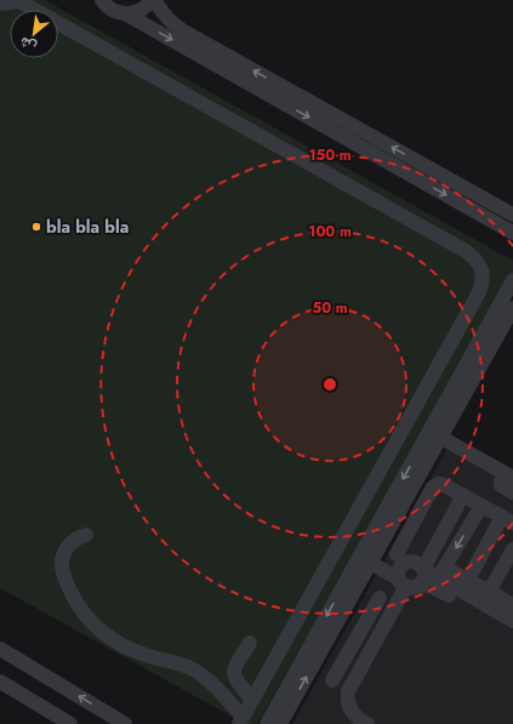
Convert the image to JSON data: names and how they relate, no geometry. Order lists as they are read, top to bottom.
{
  "places": ["bla bla bla"],
  "north": "bottom left",
  "rings": ["150 m", "100 m", "50 m"]
}
